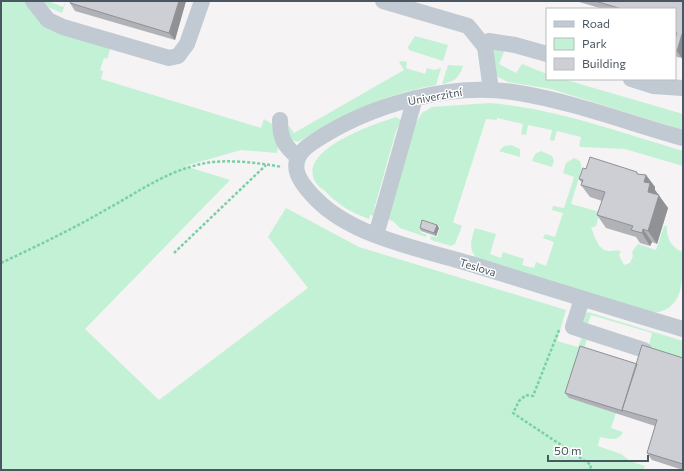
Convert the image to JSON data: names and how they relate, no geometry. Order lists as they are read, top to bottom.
{
  "streets": {
    "street": ["Univerzitní", "Teslova"]
  },
  "crossings": [
    ["Univerzitní", "Teslova"]
  ],
  "legend": ["Road", "Park", "Building"],
  "scale_bar": "50 m"
}
